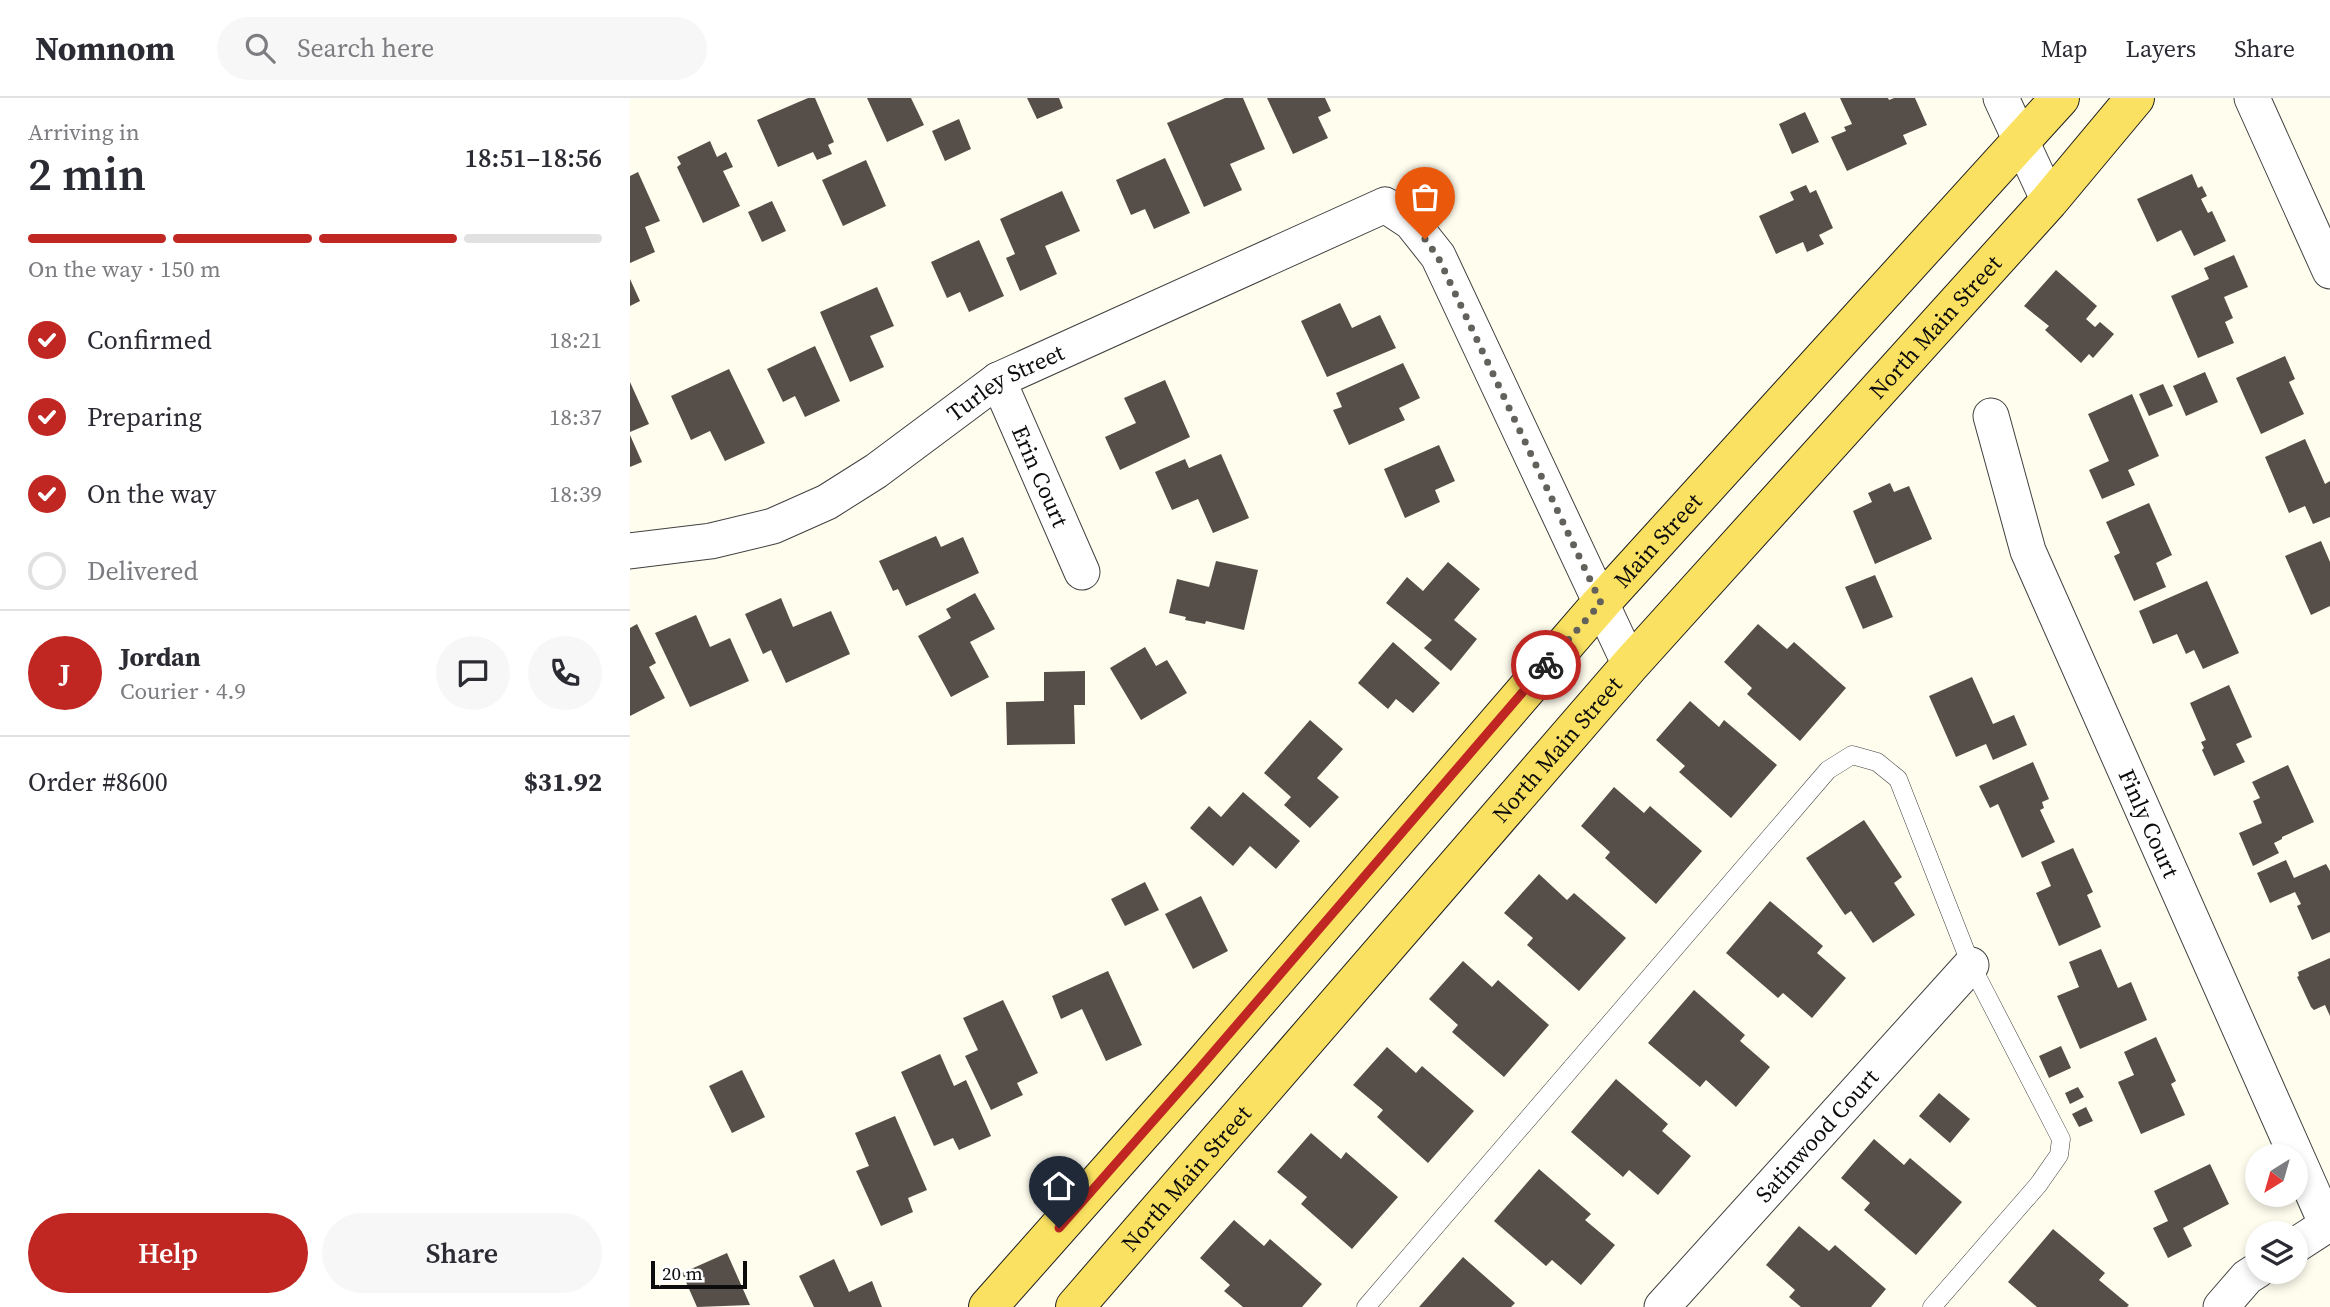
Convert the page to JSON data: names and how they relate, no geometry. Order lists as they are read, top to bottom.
{
  "streets": {
    "main road": ["North Main Street", "Main Street"],
    "street": [
      "Turley Street",
      "Erin Court",
      "Finly Court",
      "Satinwood Court"
    ]
  },
  "crossings": [
    ["Turley Street", "Erin Court"],
    ["Turley Street", "Main Street"]
  ],
  "scale_bar": "20 m",
  "north": "bottom left",
  "page": {
    "header": "Nomnom",
    "search": "Search here",
    "nav": ["Map", "Layers", "Share"],
    "heading": ["2 min", "Arriving in", "18:51–18:56"],
    "panel": [
      "Jordan",
      "Courier · 4.9",
      "Order #8600",
      "$31.92"
    ],
    "bar": "On the way · 150 m",
    "list": [
      ["Confirmed", "18:21"],
      ["Preparing", "18:37"],
      ["On the way", "18:39"],
      "Delivered"
    ],
    "round": "J",
    "buttons": ["Help", "Share"],
    "scale": "20 m"
  }
}
